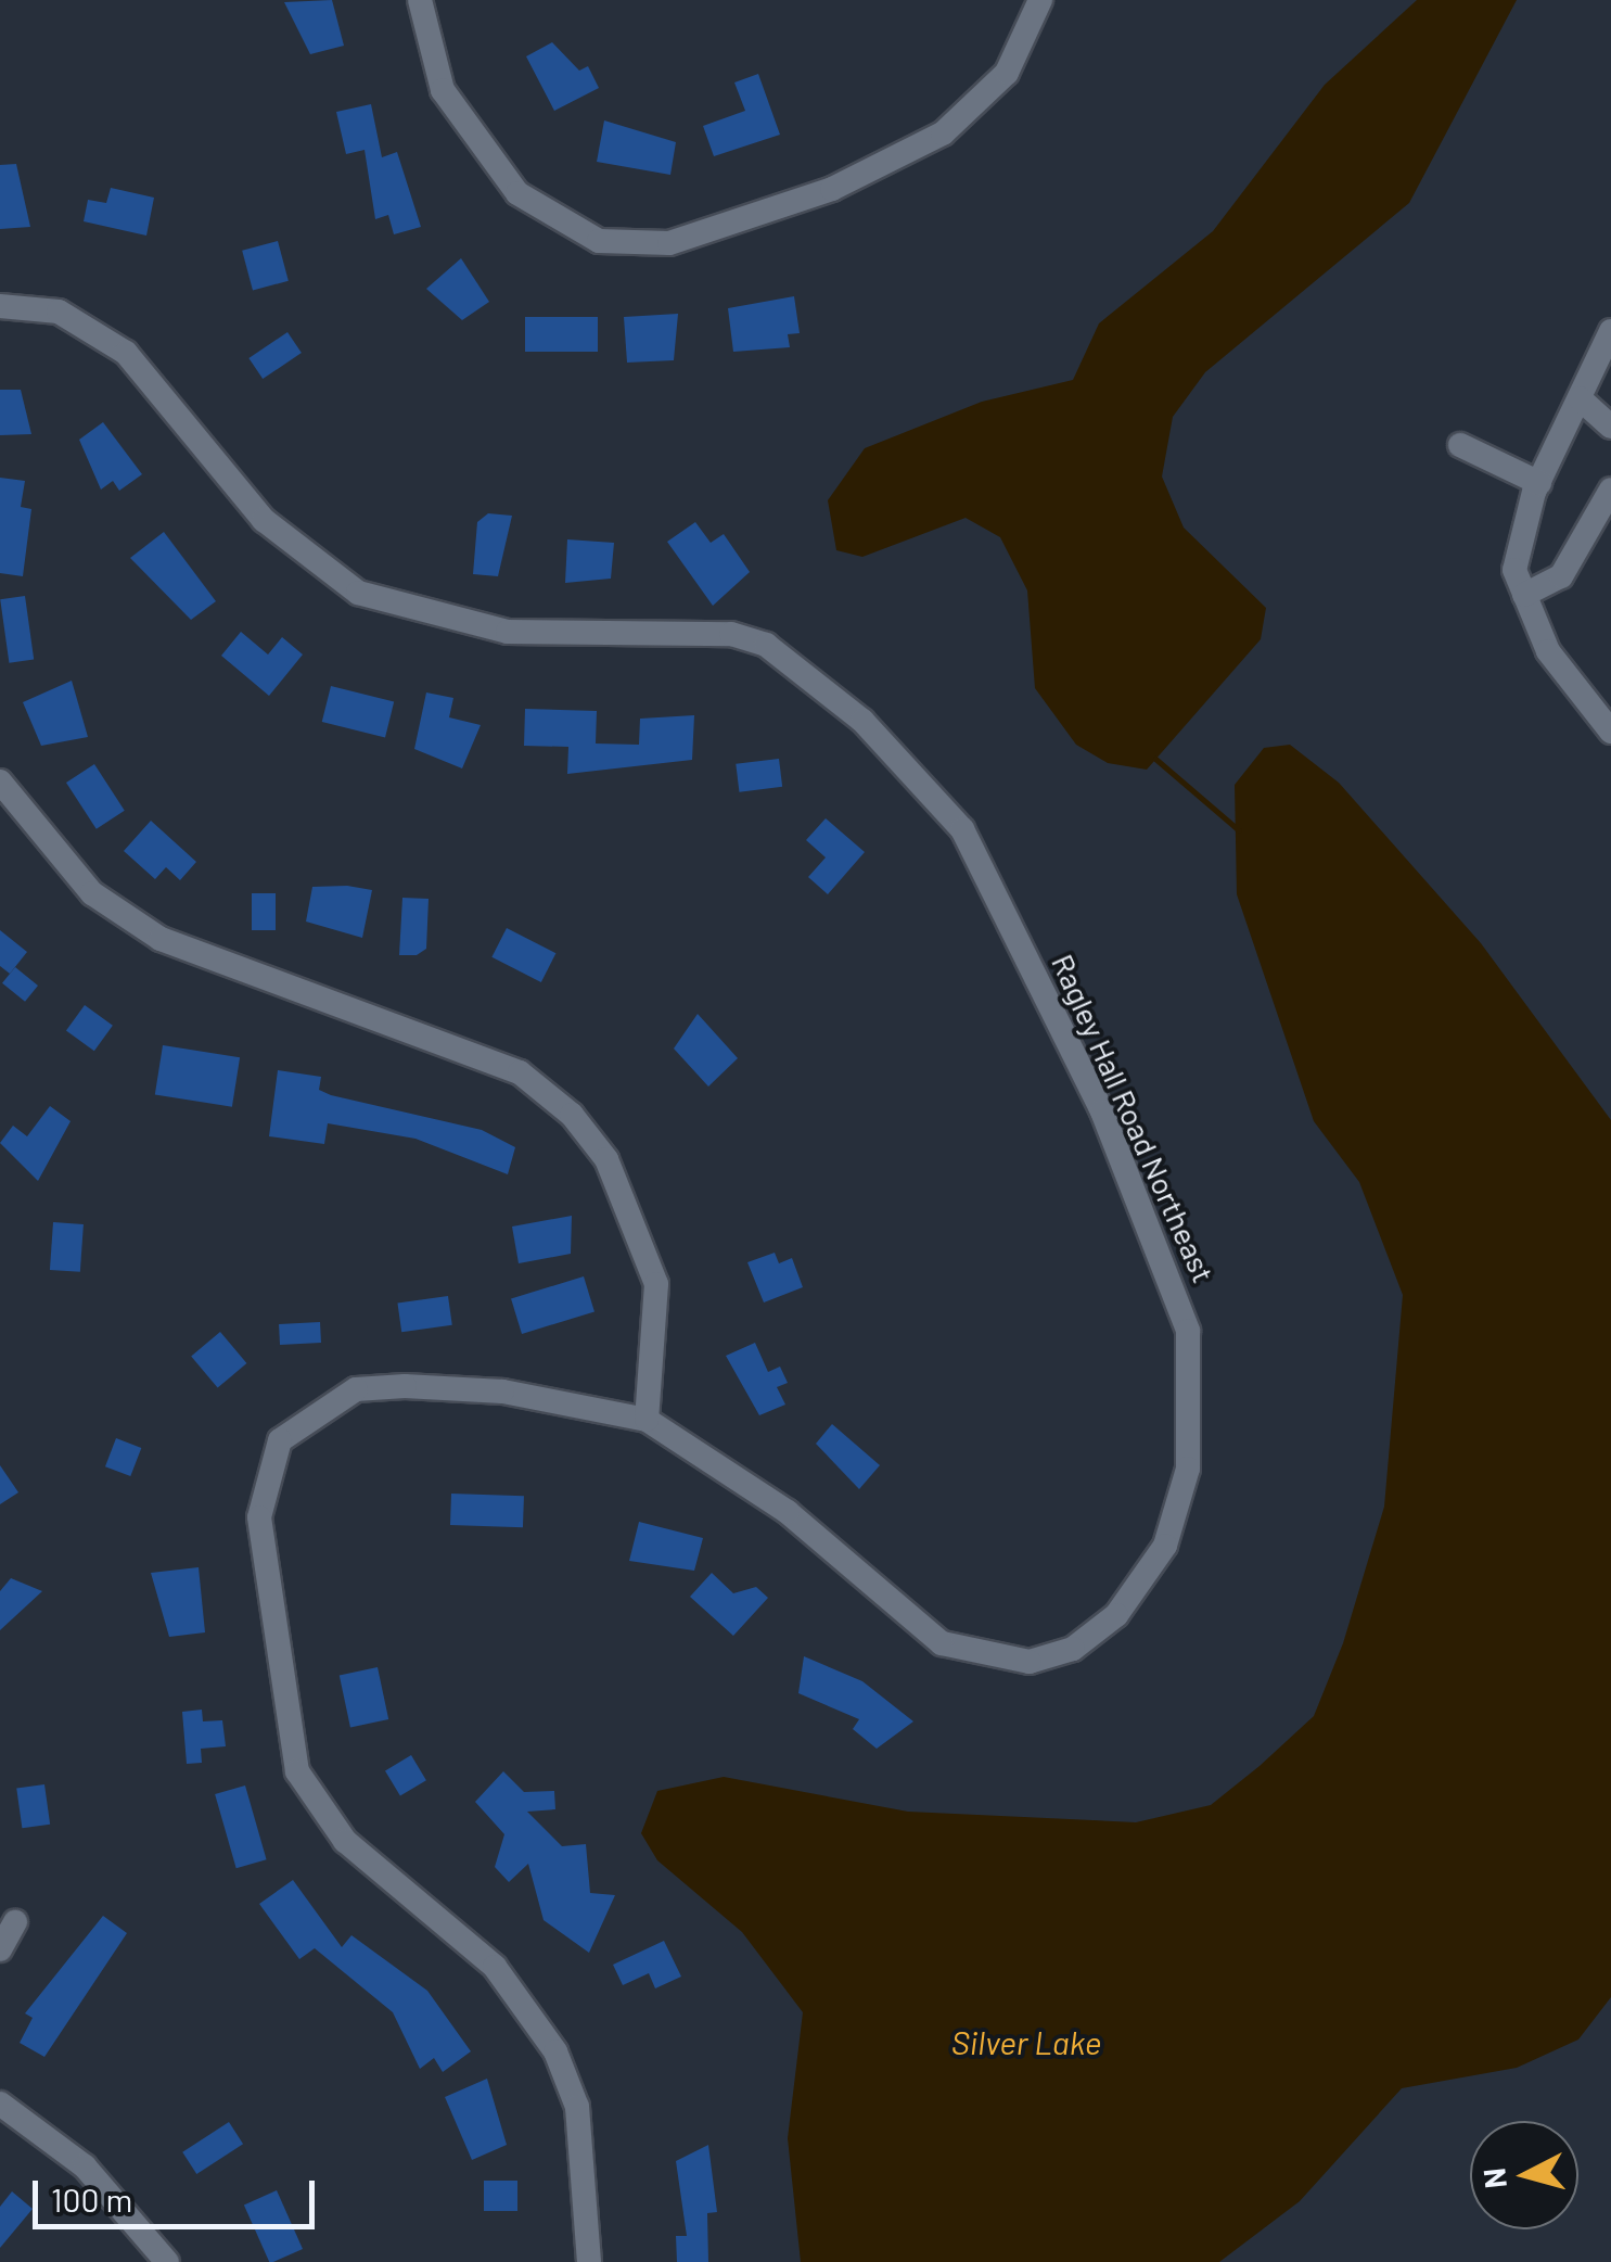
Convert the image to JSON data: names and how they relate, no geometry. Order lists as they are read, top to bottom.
{
  "streets": {
    "street": ["Ragley Hall Road Northeast"]
  },
  "water": ["Silver Lake"],
  "scale_bar": "100 m",
  "north": "left"
}
